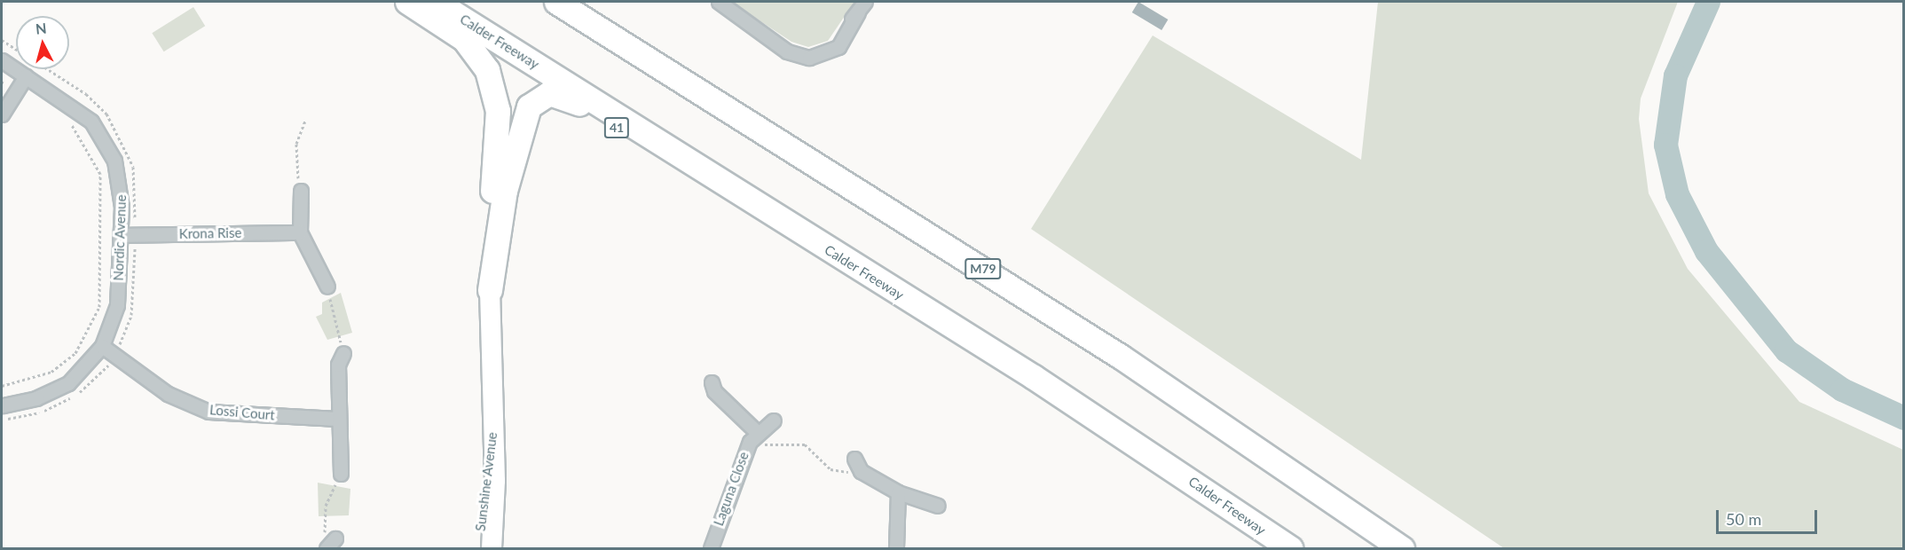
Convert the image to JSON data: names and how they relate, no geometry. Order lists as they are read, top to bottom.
{
  "streets": {
    "highway": ["Calder Freeway", "41", "M79"],
    "main road": ["Sunshine Avenue"],
    "street": [
      "Krona Rise",
      "Nordic Avenue",
      "Lossi Court",
      "Laguna Close"
    ]
  },
  "crossings": [
    ["Calder Freeway", "41"],
    ["41", "Sunshine Avenue"],
    ["Krona Rise", "Nordic Avenue"],
    ["Nordic Avenue", "Lossi Court"]
  ],
  "scale_bar": "50 m",
  "north": "top"
}
